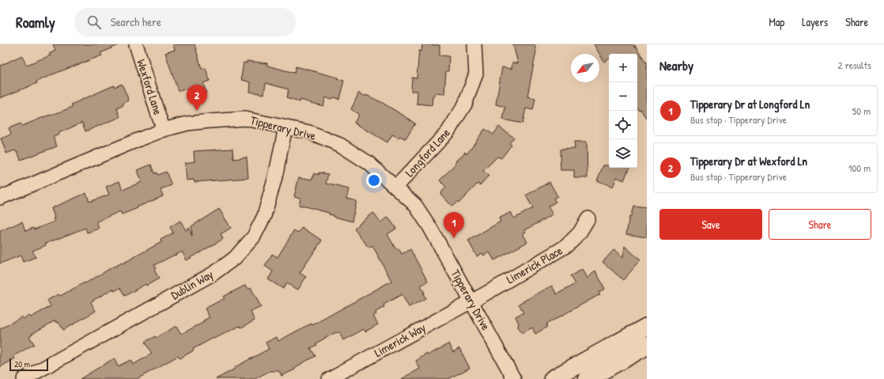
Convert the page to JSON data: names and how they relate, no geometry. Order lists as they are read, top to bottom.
{
  "streets": {
    "street": [
      "Wexford Lane",
      "Tipperary Drive",
      "Longford Lane",
      "Limerick Place",
      "Dublin Way",
      "Limerick Way"
    ]
  },
  "crossings": [
    ["Wexford Lane", "Tipperary Drive"],
    ["Tipperary Drive", "Longford Lane"],
    ["Tipperary Drive", "Limerick Place"],
    ["Tipperary Drive", "Dublin Way"],
    ["Tipperary Drive", "Limerick Way"],
    ["Limerick Place", "Limerick Way"]
  ],
  "scale_bar": "20 m",
  "north": "bottom left",
  "page": {
    "header": "Roamly",
    "search": "Search here",
    "nav": ["Map", "Layers", "Share"],
    "heading": ["Nearby", "2 results"],
    "map_buttons": ["+", "−"],
    "pins": ["2", "1"],
    "list": [
      {
        "mark": "1",
        "name": "Tipperary Dr at Longford Ln",
        "note": "Bus stop · Tipperary Drive",
        "value": "50 m"
      },
      {
        "mark": "2",
        "name": "Tipperary Dr at Wexford Ln",
        "note": "Bus stop · Tipperary Drive",
        "value": "100 m"
      }
    ],
    "buttons": ["Save", "Share"],
    "scale": "20 m"
  }
}
